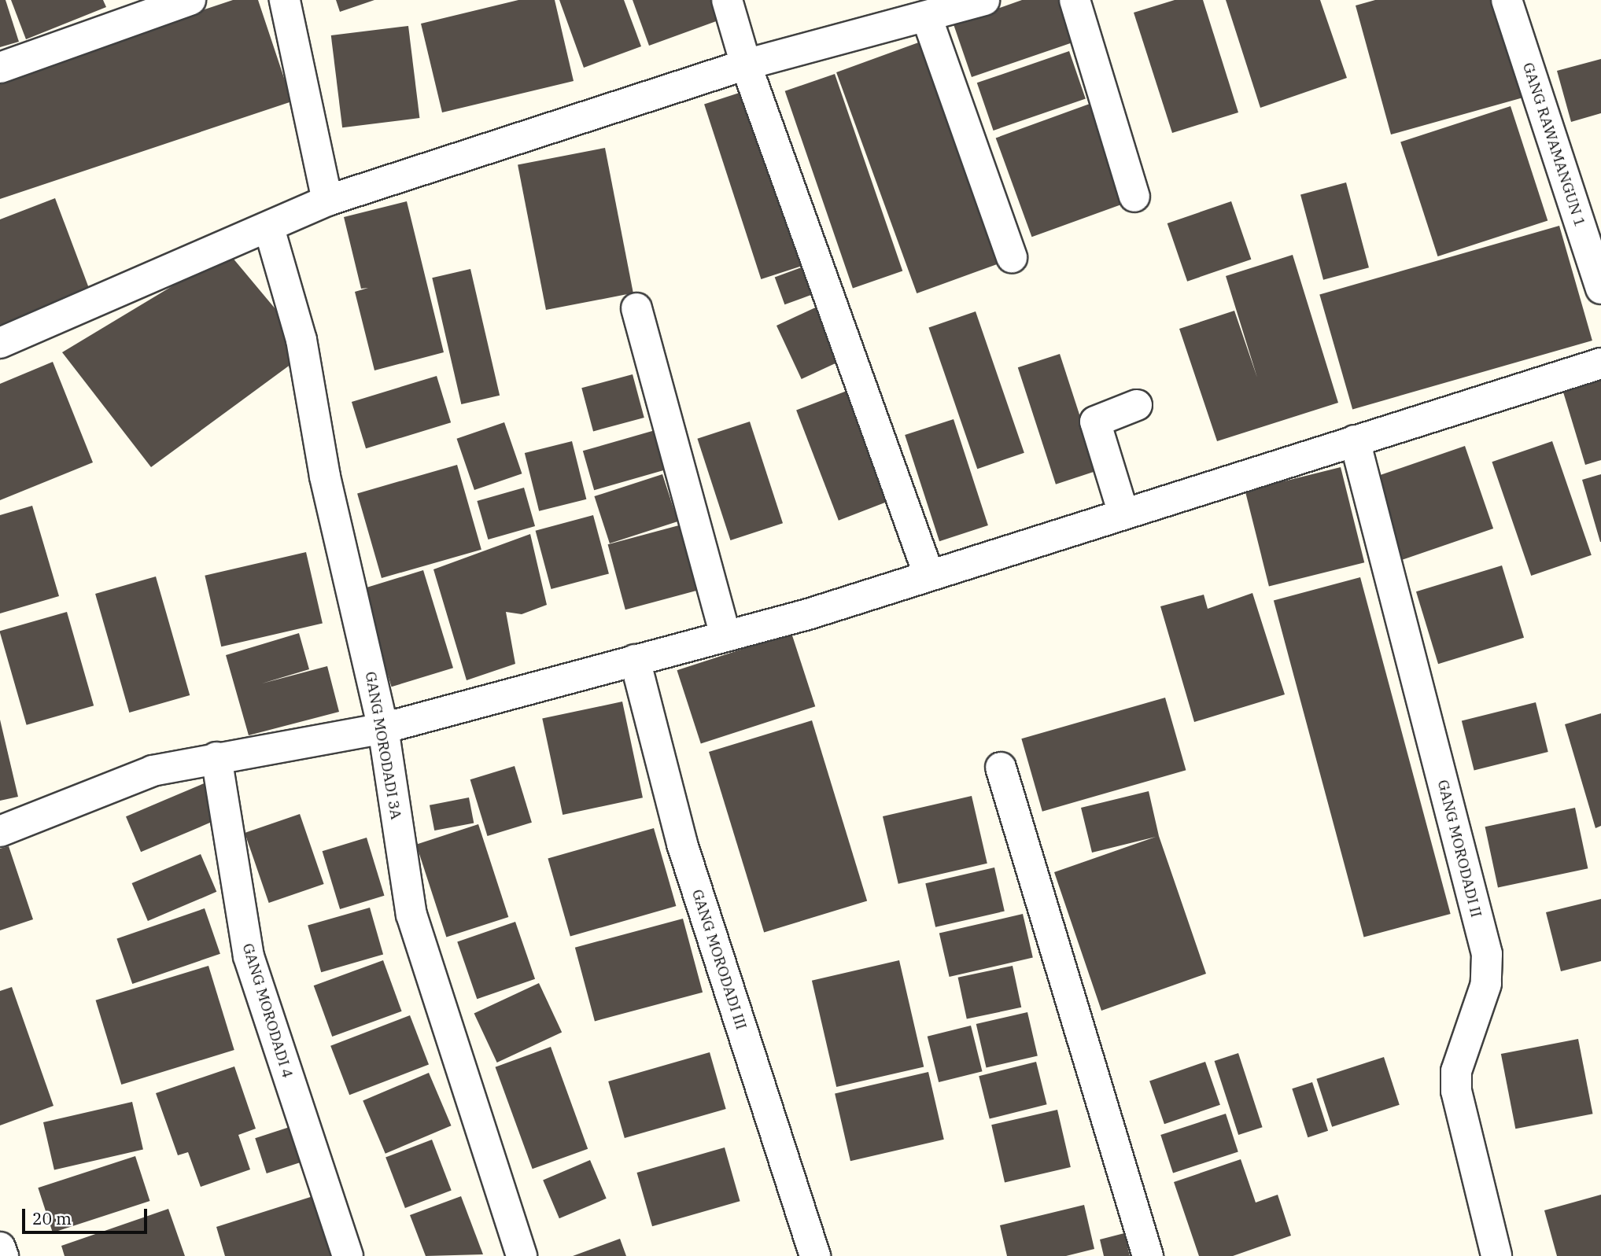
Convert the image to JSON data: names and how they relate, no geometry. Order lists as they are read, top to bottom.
{
  "streets": {
    "street": [
      "GANG RAWAMANGUN 1",
      "GANG MORODADI 3A",
      "GANG MORODADI II",
      "GANG MORODADI III",
      "GANG MORODADI 4"
    ]
  },
  "scale_bar": "20 m"
}
